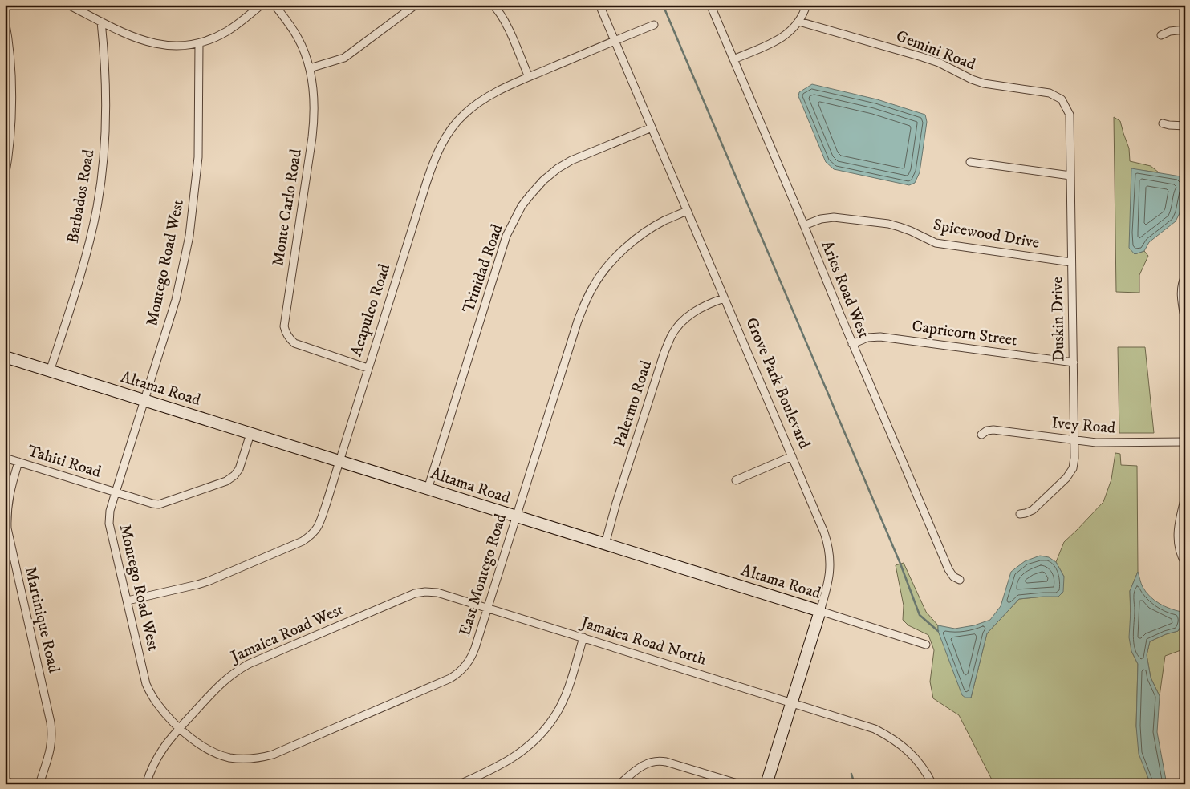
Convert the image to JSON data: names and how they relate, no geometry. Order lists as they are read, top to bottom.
{
  "streets": {
    "street": [
      "Gemini Road",
      "Barbados Road",
      "Monte Carlo Road",
      "Spicewood Drive",
      "Montego Road West",
      "Trinidad Road",
      "Aries Road West",
      "Acapulco Road",
      "Duskin Drive",
      "Capricorn Street",
      "Grove Park Boulevard",
      "Altama Road",
      "Palermo Road",
      "Ivey Road",
      "Tahiti Road",
      "East Montego Road",
      "Martinique Road",
      "Jamaica Road West",
      "Jamaica Road North"
    ]
  },
  "crossings": [
    ["Gemini Road", "Duskin Drive"],
    ["Barbados Road", "Altama Road"],
    ["Monte Carlo Road", "Acapulco Road"],
    ["Spicewood Drive", "Aries Road West"],
    ["Spicewood Drive", "Duskin Drive"],
    ["Montego Road West", "Acapulco Road"],
    ["Montego Road West", "Altama Road"],
    ["Montego Road West", "Tahiti Road"],
    ["Montego Road West", "East Montego Road"],
    ["Montego Road West", "Jamaica Road West"],
    ["Trinidad Road", "Grove Park Boulevard"],
    ["Trinidad Road", "Altama Road"],
    ["Aries Road West", "Capricorn Street"],
    ["Acapulco Road", "Grove Park Boulevard"],
    ["Acapulco Road", "Altama Road"],
    ["Duskin Drive", "Capricorn Street"],
    ["Duskin Drive", "Ivey Road"],
    ["Grove Park Boulevard", "Altama Road"],
    ["Grove Park Boulevard", "Palermo Road"],
    ["Grove Park Boulevard", "East Montego Road"],
    ["Grove Park Boulevard", "Jamaica Road North"],
    ["Altama Road", "Palermo Road"],
    ["Altama Road", "Tahiti Road"],
    ["Altama Road", "East Montego Road"],
    ["Tahiti Road", "Martinique Road"],
    ["East Montego Road", "Jamaica Road West"],
    ["East Montego Road", "Jamaica Road North"],
    ["Jamaica Road West", "Jamaica Road North"]
  ]
}
